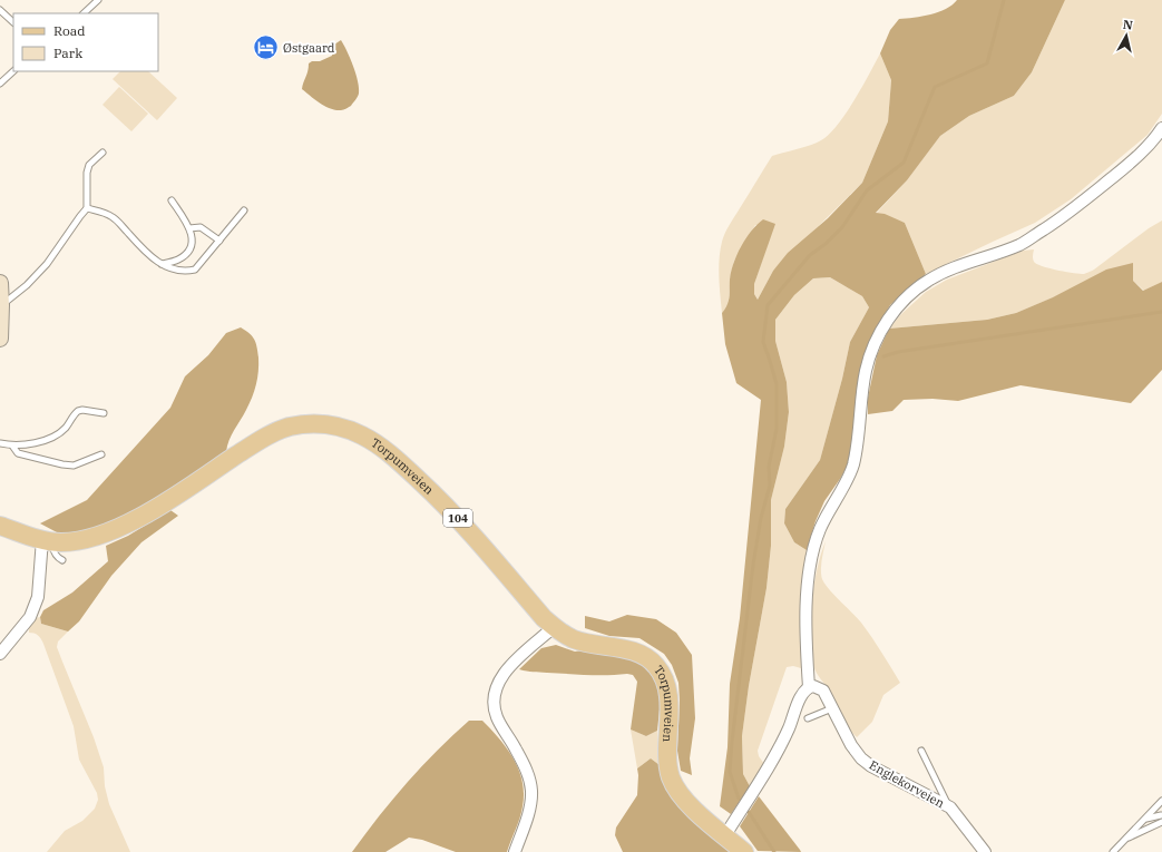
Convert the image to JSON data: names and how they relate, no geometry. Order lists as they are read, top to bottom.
{
  "streets": {
    "main road": ["Torpumveien", "104"],
    "street": ["Englekorveien"]
  },
  "places": {
    "hotel": ["Østgaard"]
  },
  "legend": ["Road", "Park"],
  "north": "top"
}
